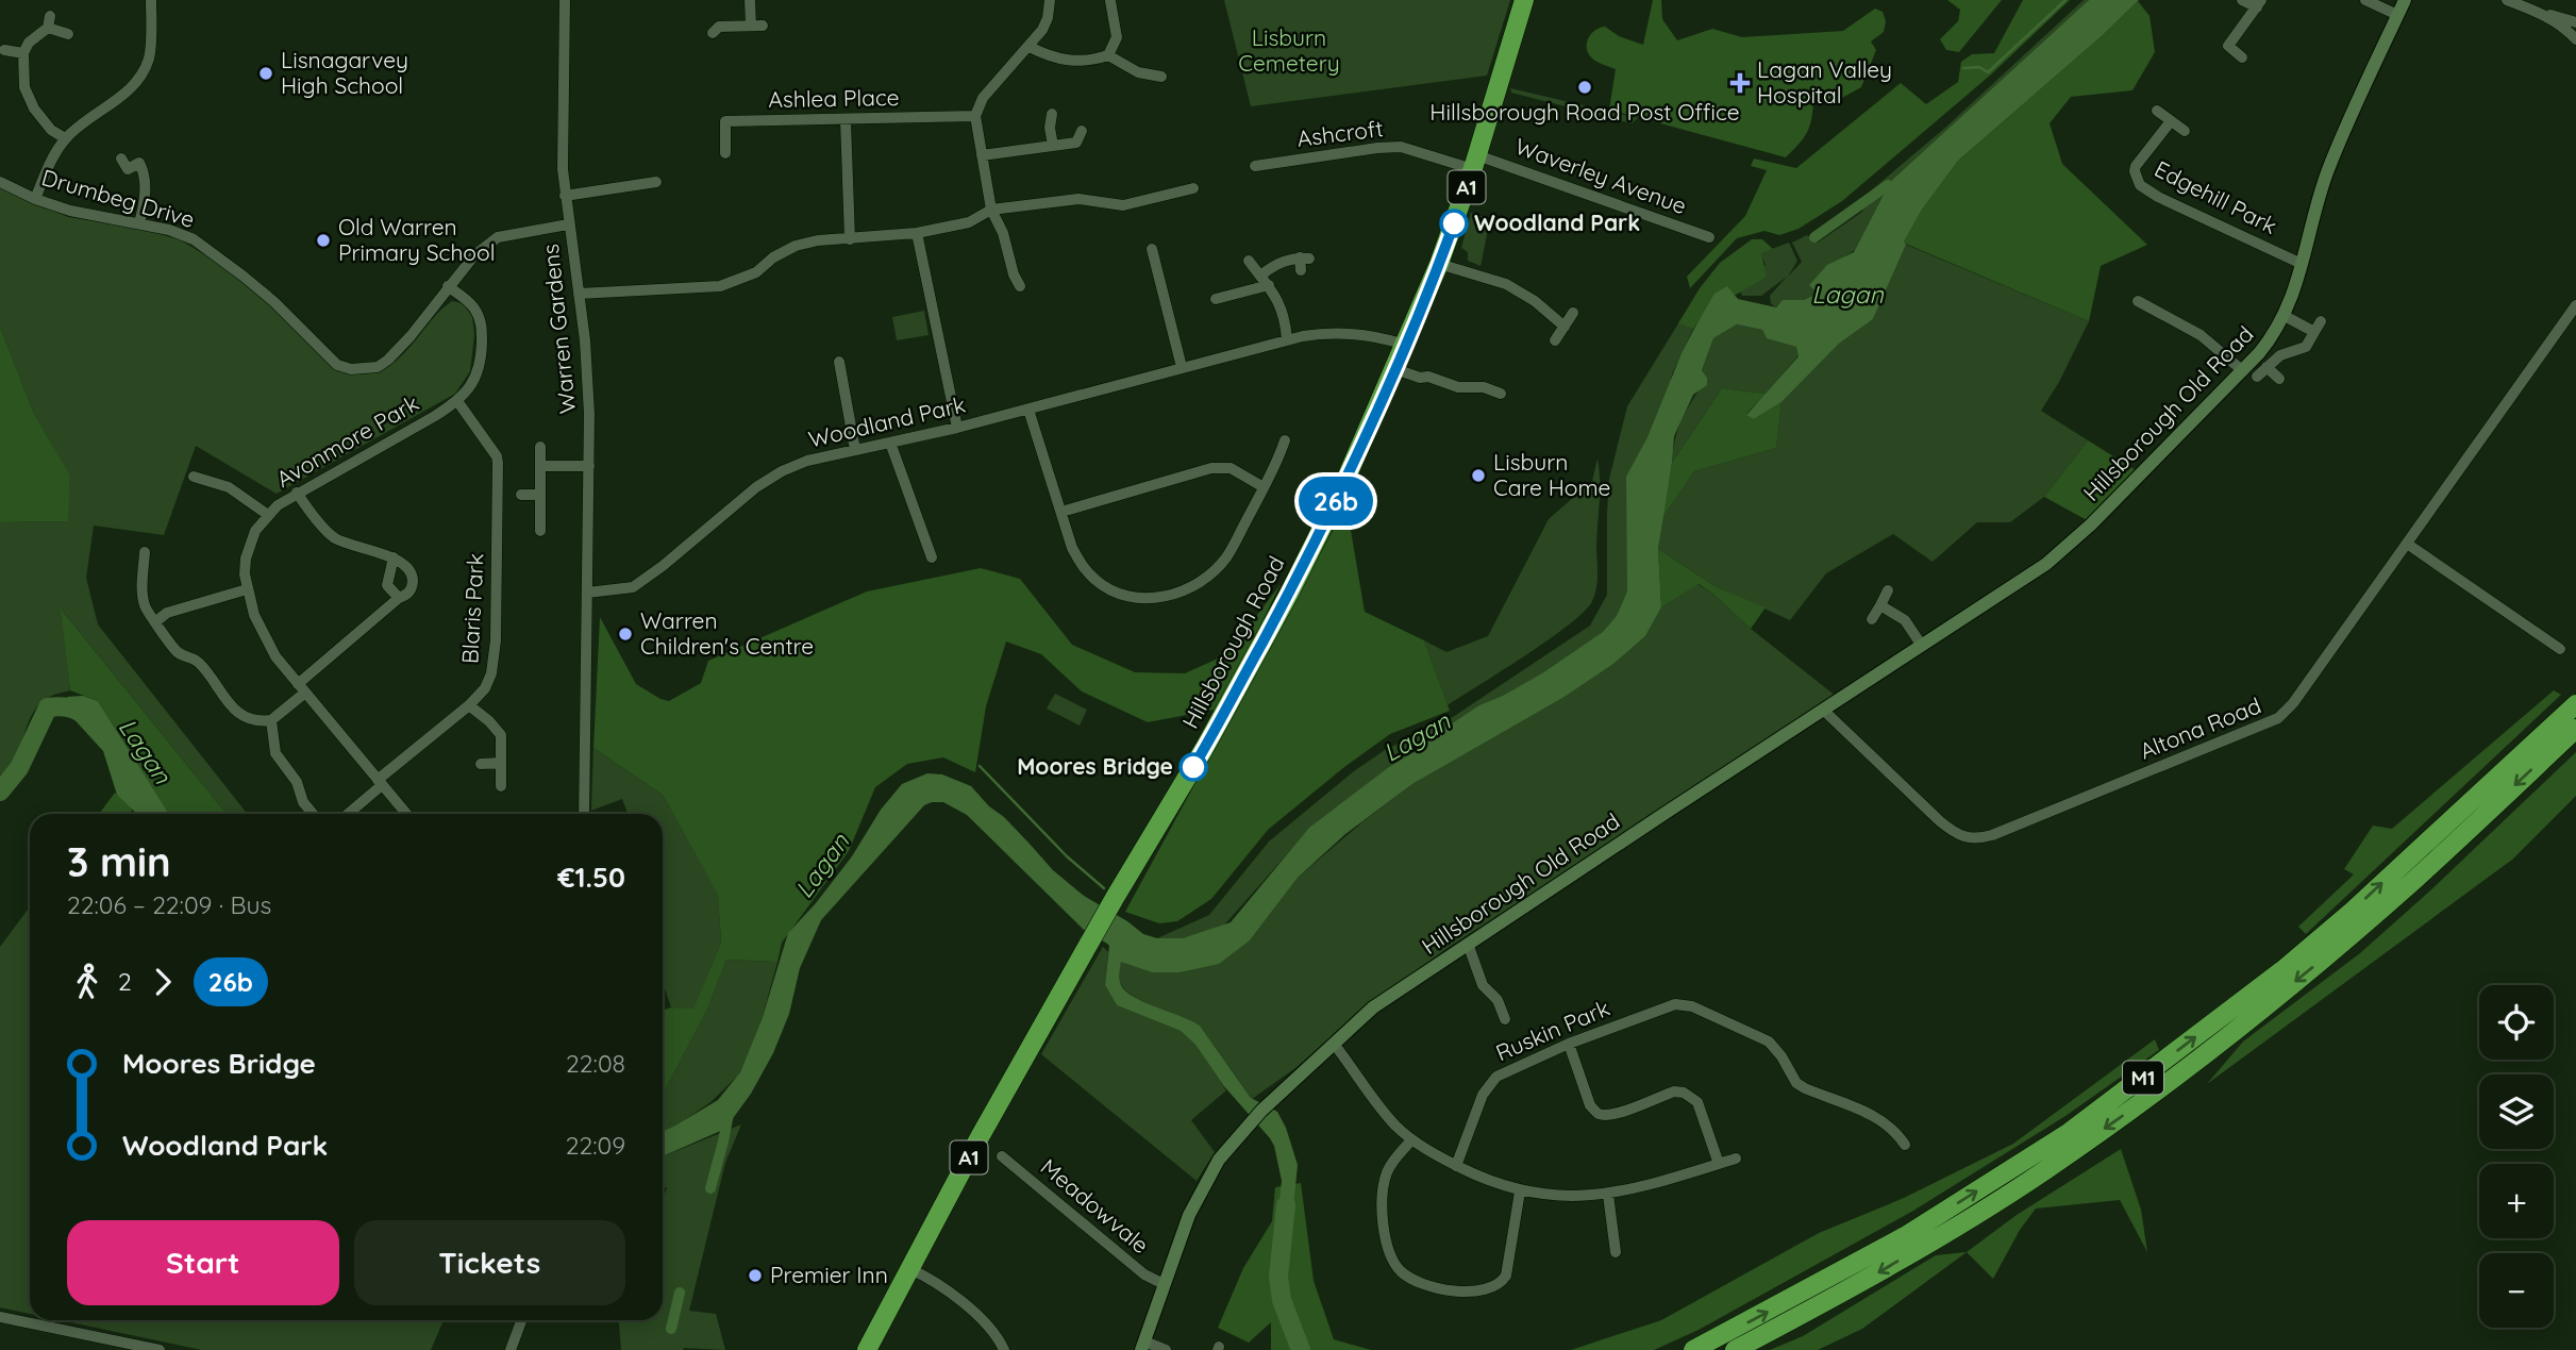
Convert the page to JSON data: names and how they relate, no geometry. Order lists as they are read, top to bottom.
{
  "streets": {
    "highway": ["A1", "Hillsborough Road", "M1"],
    "street": [
      "Ashlea Place",
      "Ashcroft",
      "Waverley Avenue",
      "Edgehill Park",
      "Drumbeg Drive",
      "Warren Gardens",
      "Hillsborough Old Road",
      "Woodland Park",
      "Avonmore Park",
      "Blaris Park",
      "Altona Road",
      "Ruskin Park",
      "Meadowvale"
    ]
  },
  "crossings": [
    ["Ashcroft", "Waverley Avenue"],
    ["Ashcroft", "Hillsborough Road"],
    ["Waverley Avenue", "Hillsborough Road"],
    ["Edgehill Park", "Hillsborough Old Road"],
    ["Drumbeg Drive", "Warren Gardens"],
    ["Warren Gardens", "Woodland Park"],
    ["Hillsborough Old Road", "Altona Road"],
    ["Hillsborough Old Road", "Meadowvale"],
    ["Woodland Park", "Hillsborough Road"],
    ["Avonmore Park", "Blaris Park"]
  ],
  "water": ["Lagan"],
  "parks": ["Lisburn Cemetery"],
  "places": {
    "other": [
      "Lisnagarvey High School",
      "Hillsborough Road Post Office",
      "Woodland Park",
      "Old Warren Primary School",
      "Lisburn Care Home",
      "Warren Children's Centre",
      "Moores Bridge",
      "Premier Inn"
    ],
    "health": ["Lagan Valley Hospital"]
  },
  "lines": ["bus line 26b"],
  "page": {
    "on_map": "26b",
    "heading": ["3 min", "22:06 – 22:09 · Bus", "€1.50"],
    "legs": ["2", "26b"],
    "map_buttons": ["+", "−"],
    "list": [
      {
        "name": "Moores Bridge",
        "value": "22:08"
      },
      {
        "name": "Woodland Park",
        "value": "22:09"
      }
    ],
    "buttons": ["Start", "Tickets"]
  }
}
